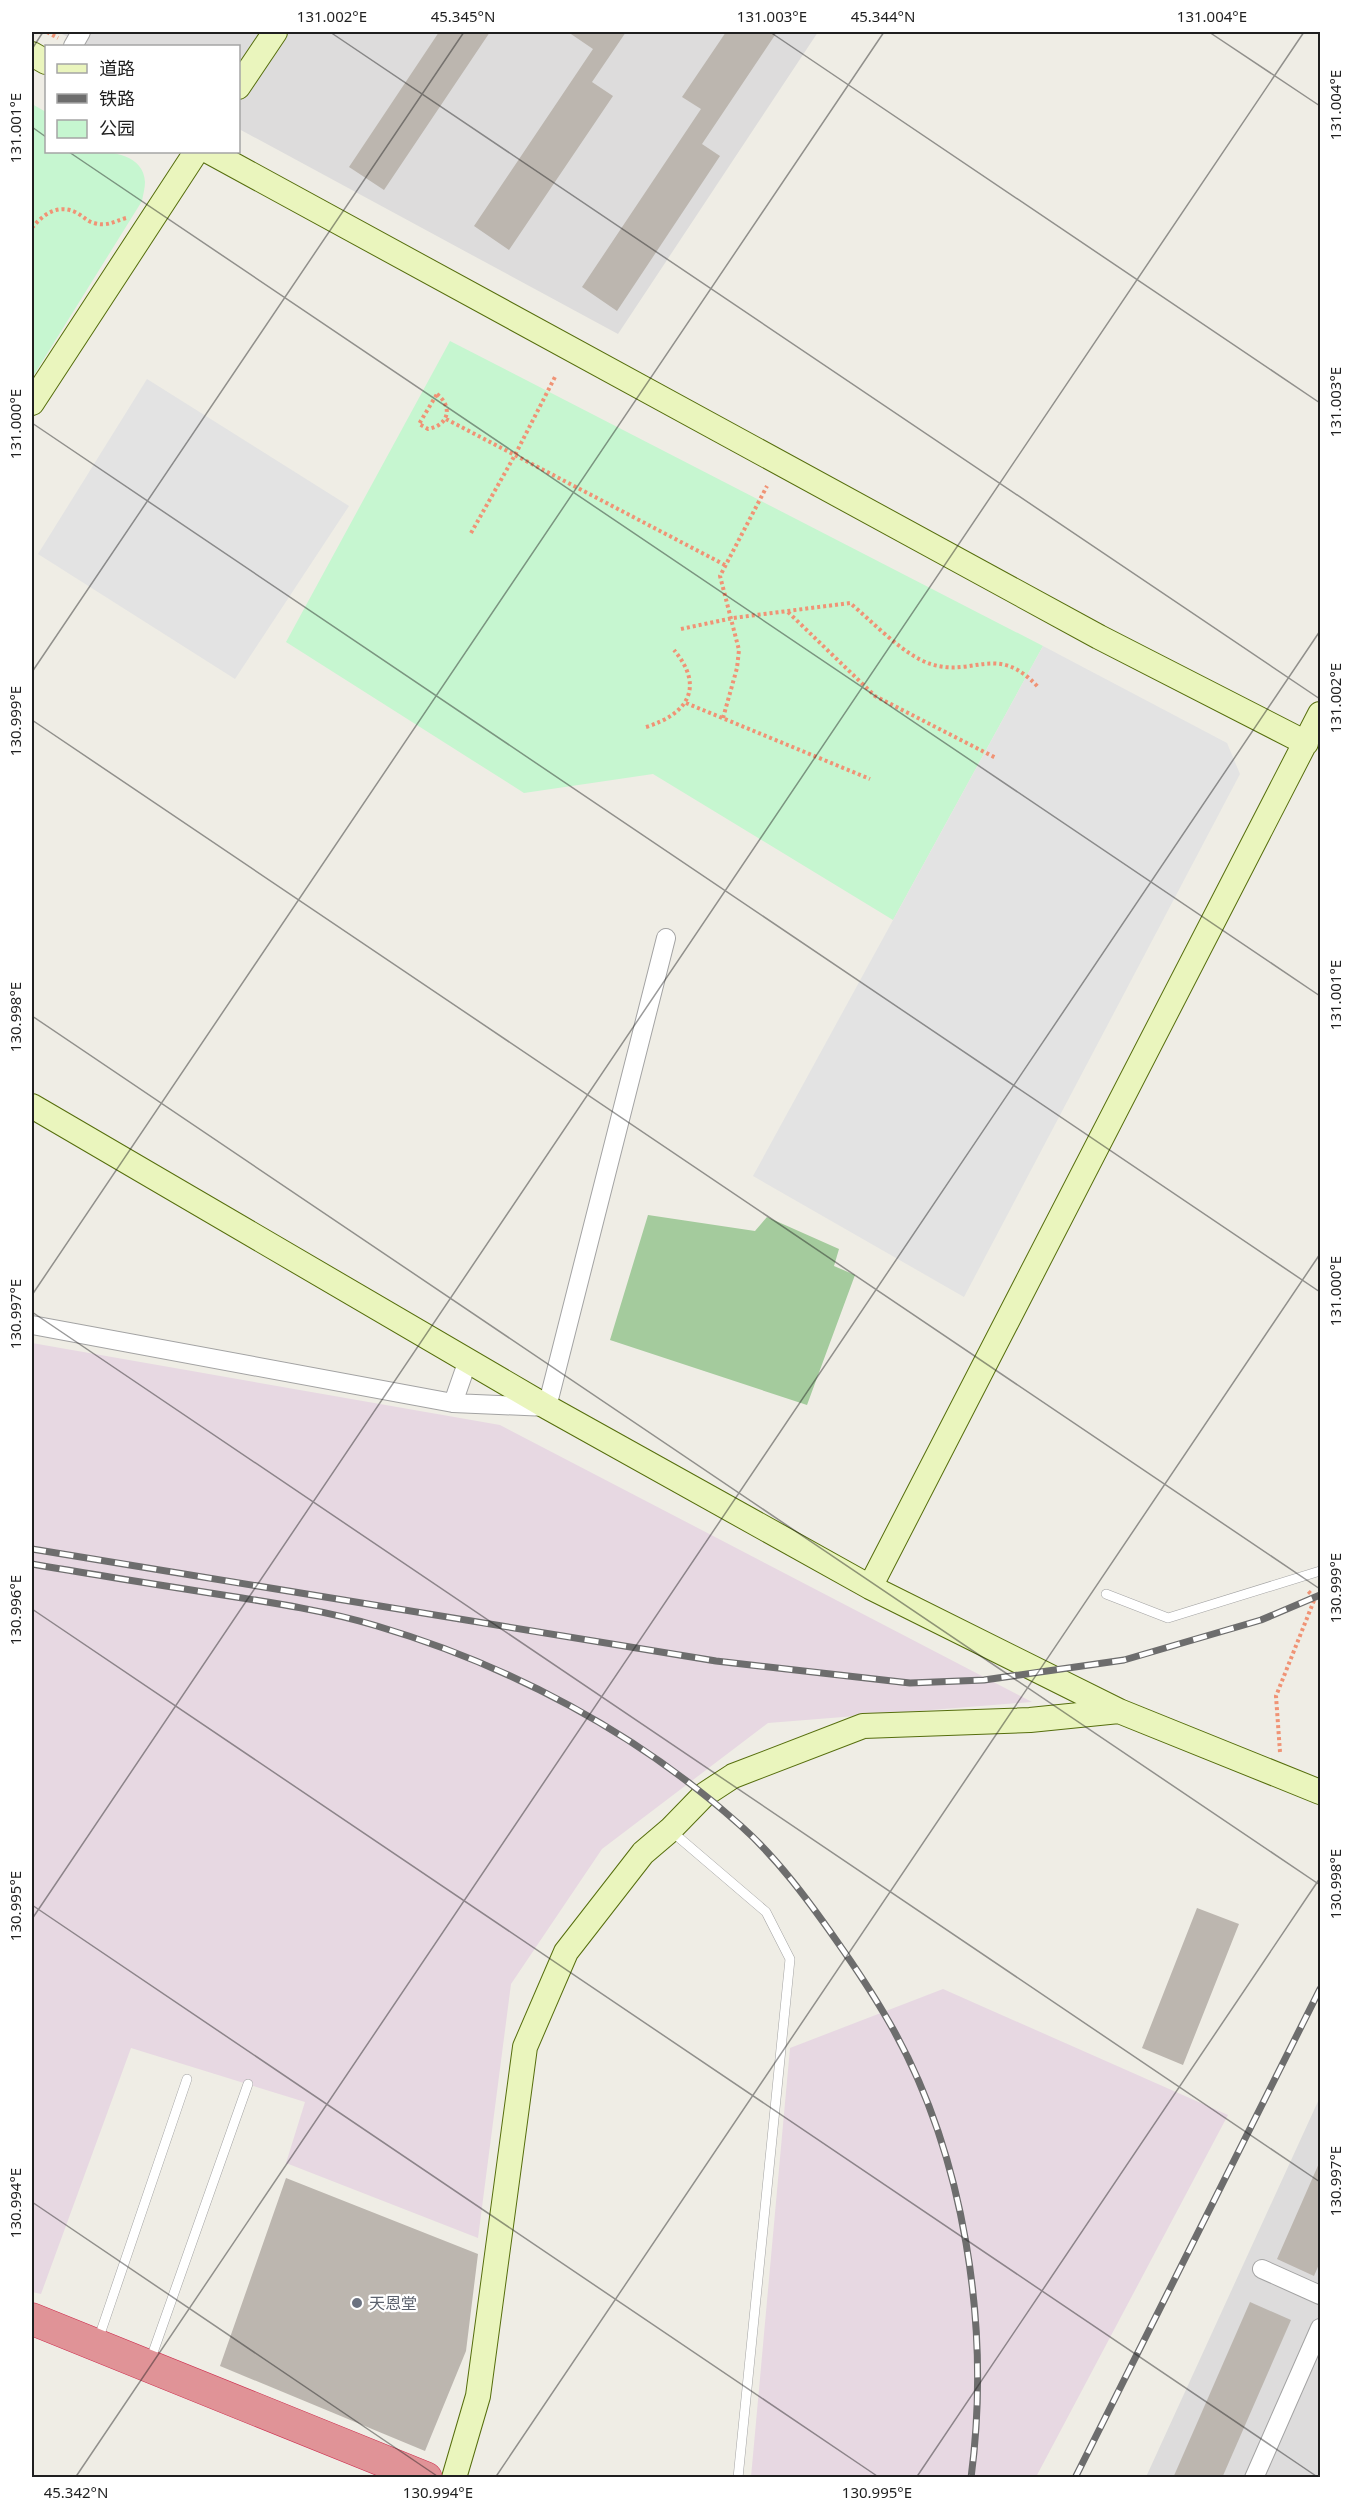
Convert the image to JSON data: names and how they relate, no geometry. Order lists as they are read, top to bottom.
{
  "places": ["天恩堂"],
  "legend": ["道路", "铁路", "公园"],
  "coordinates": [
    "131.002°E",
    "45.345°N",
    "131.003°E",
    "45.344°N",
    "131.004°E",
    "131.001°E",
    "131.000°E",
    "130.999°E",
    "130.998°E",
    "130.997°E",
    "130.996°E",
    "130.995°E",
    "130.994°E",
    "45.342°N"
  ]
}
